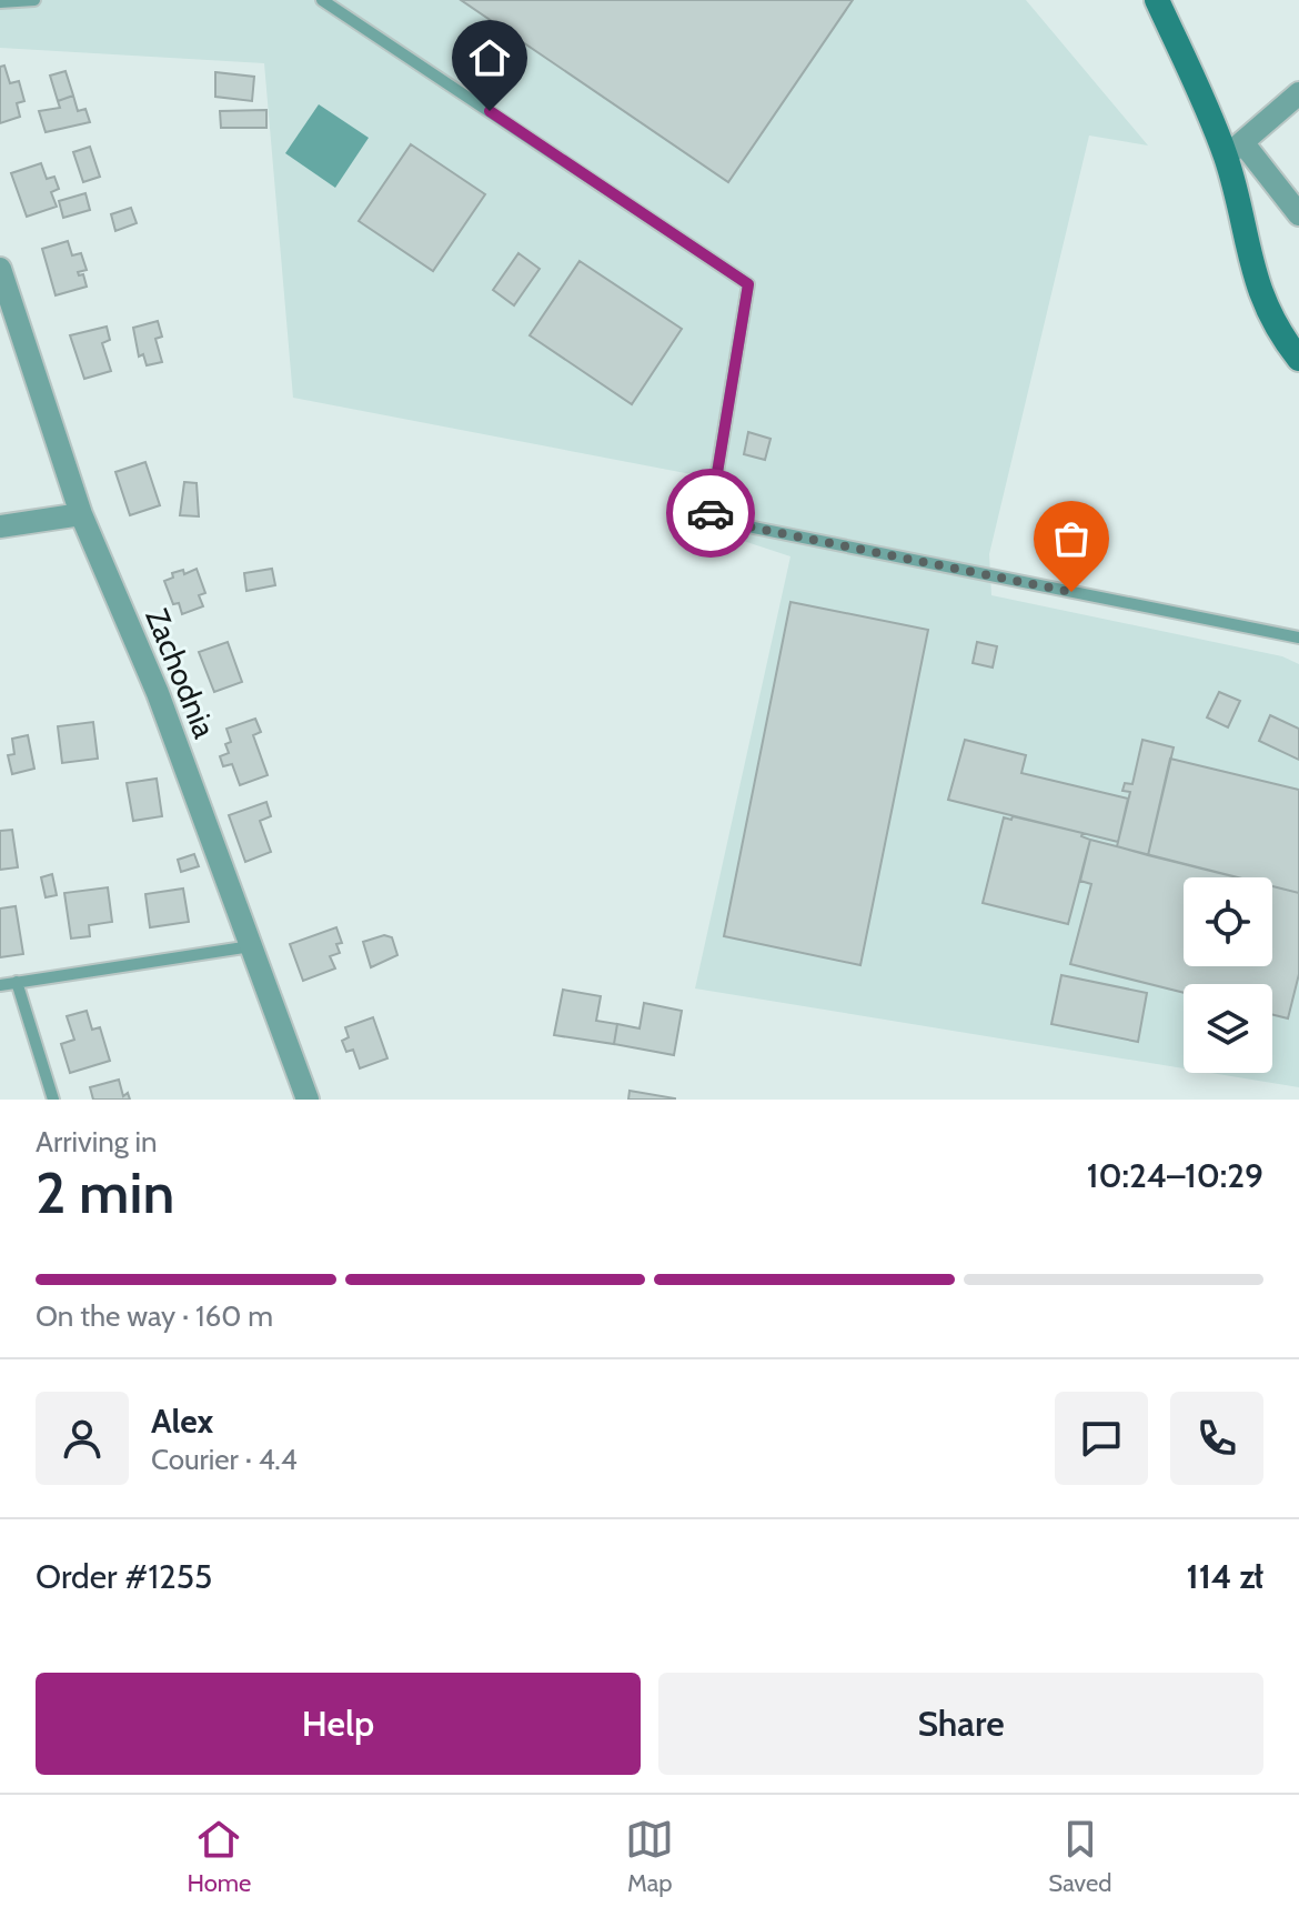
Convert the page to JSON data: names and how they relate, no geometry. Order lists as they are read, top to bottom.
{
  "streets": {
    "street": ["Zachodnia"]
  },
  "page": {
    "heading": ["2 min", "Arriving in", "10:24–10:29"],
    "panel": [
      "Alex",
      "Courier · 4.4",
      "Order #1255",
      "114 zł"
    ],
    "bar": "On the way · 160 m",
    "buttons": ["Help", "Share"],
    "tabs": ["Home", "Map", "Saved"]
  }
}
